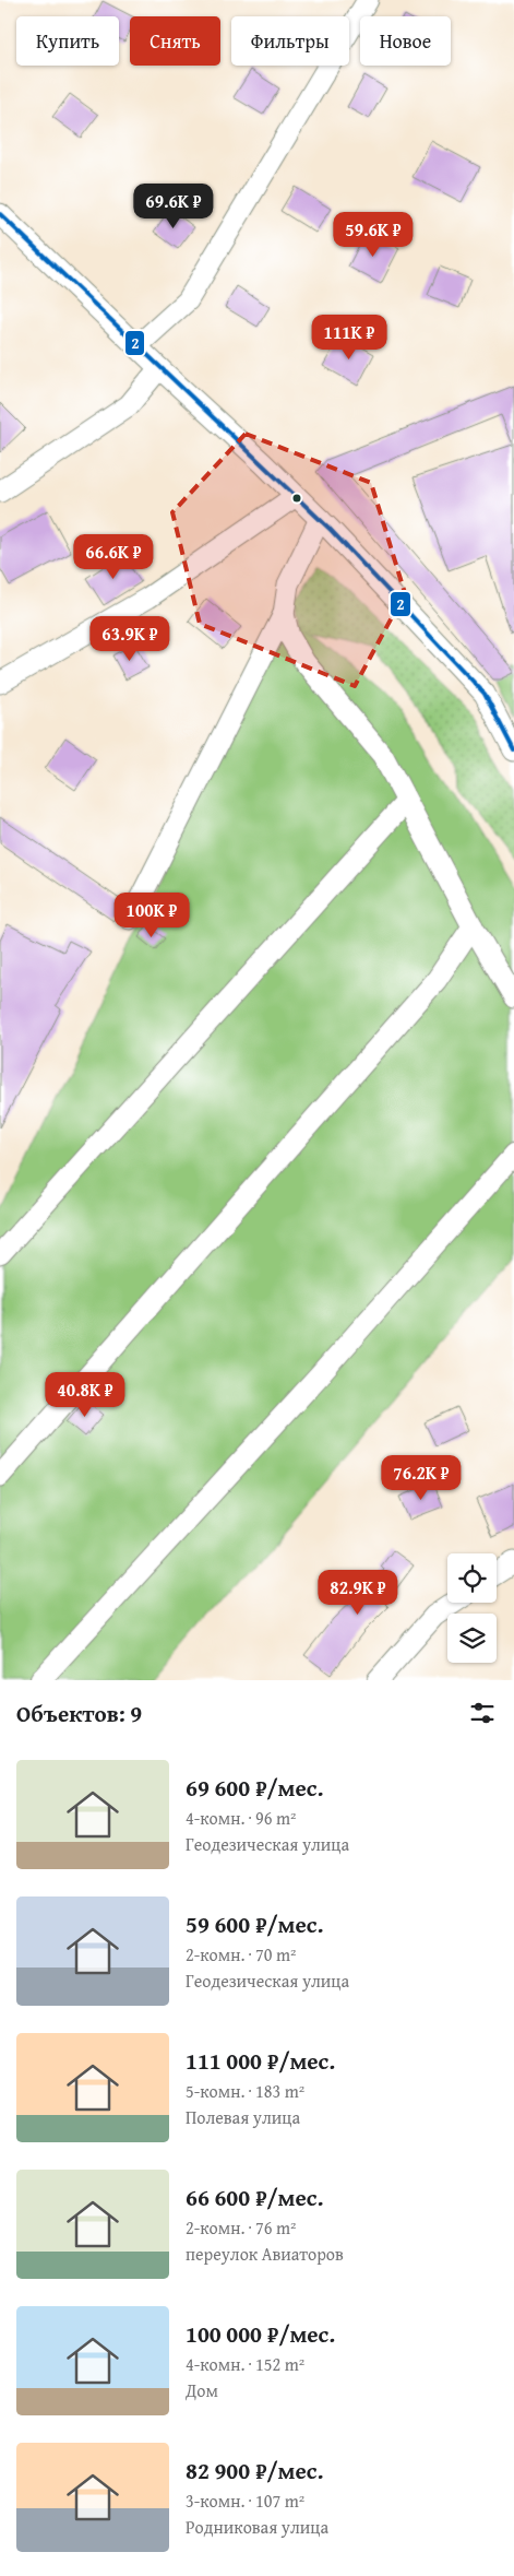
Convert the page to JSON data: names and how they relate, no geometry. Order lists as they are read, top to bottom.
{
  "lines": ["transit line 2"],
  "page": {
    "chip": [
      "Купить",
      "Снять",
      "Фильтры",
      "Новое"
    ],
    "price": [
      "69.6K ₽",
      "59.6K ₽",
      "111K ₽",
      "66.6K ₽",
      "63.9K ₽",
      "100K ₽",
      "40.8K ₽",
      "76.2K ₽",
      "82.9K ₽"
    ],
    "heading": "Объектов: 9",
    "list": [
      {
        "name": "69 600 ₽/мес.",
        "note": "4-комн. · 96 m² · Геодезическая улица"
      },
      {
        "name": "59 600 ₽/мес.",
        "note": "2-комн. · 70 m² · Геодезическая улица"
      },
      {
        "name": "111 000 ₽/мес.",
        "note": "5-комн. · 183 m² · Полевая улица"
      },
      {
        "name": "66 600 ₽/мес.",
        "note": "2-комн. · 76 m² · переулок Авиаторов"
      },
      {
        "name": "100 000 ₽/мес.",
        "note": "4-комн. · 152 m² · Дом"
      },
      {
        "name": "82 900 ₽/мес.",
        "note": "3-комн. · 107 m² · Родниковая улица"
      }
    ]
  }
}
